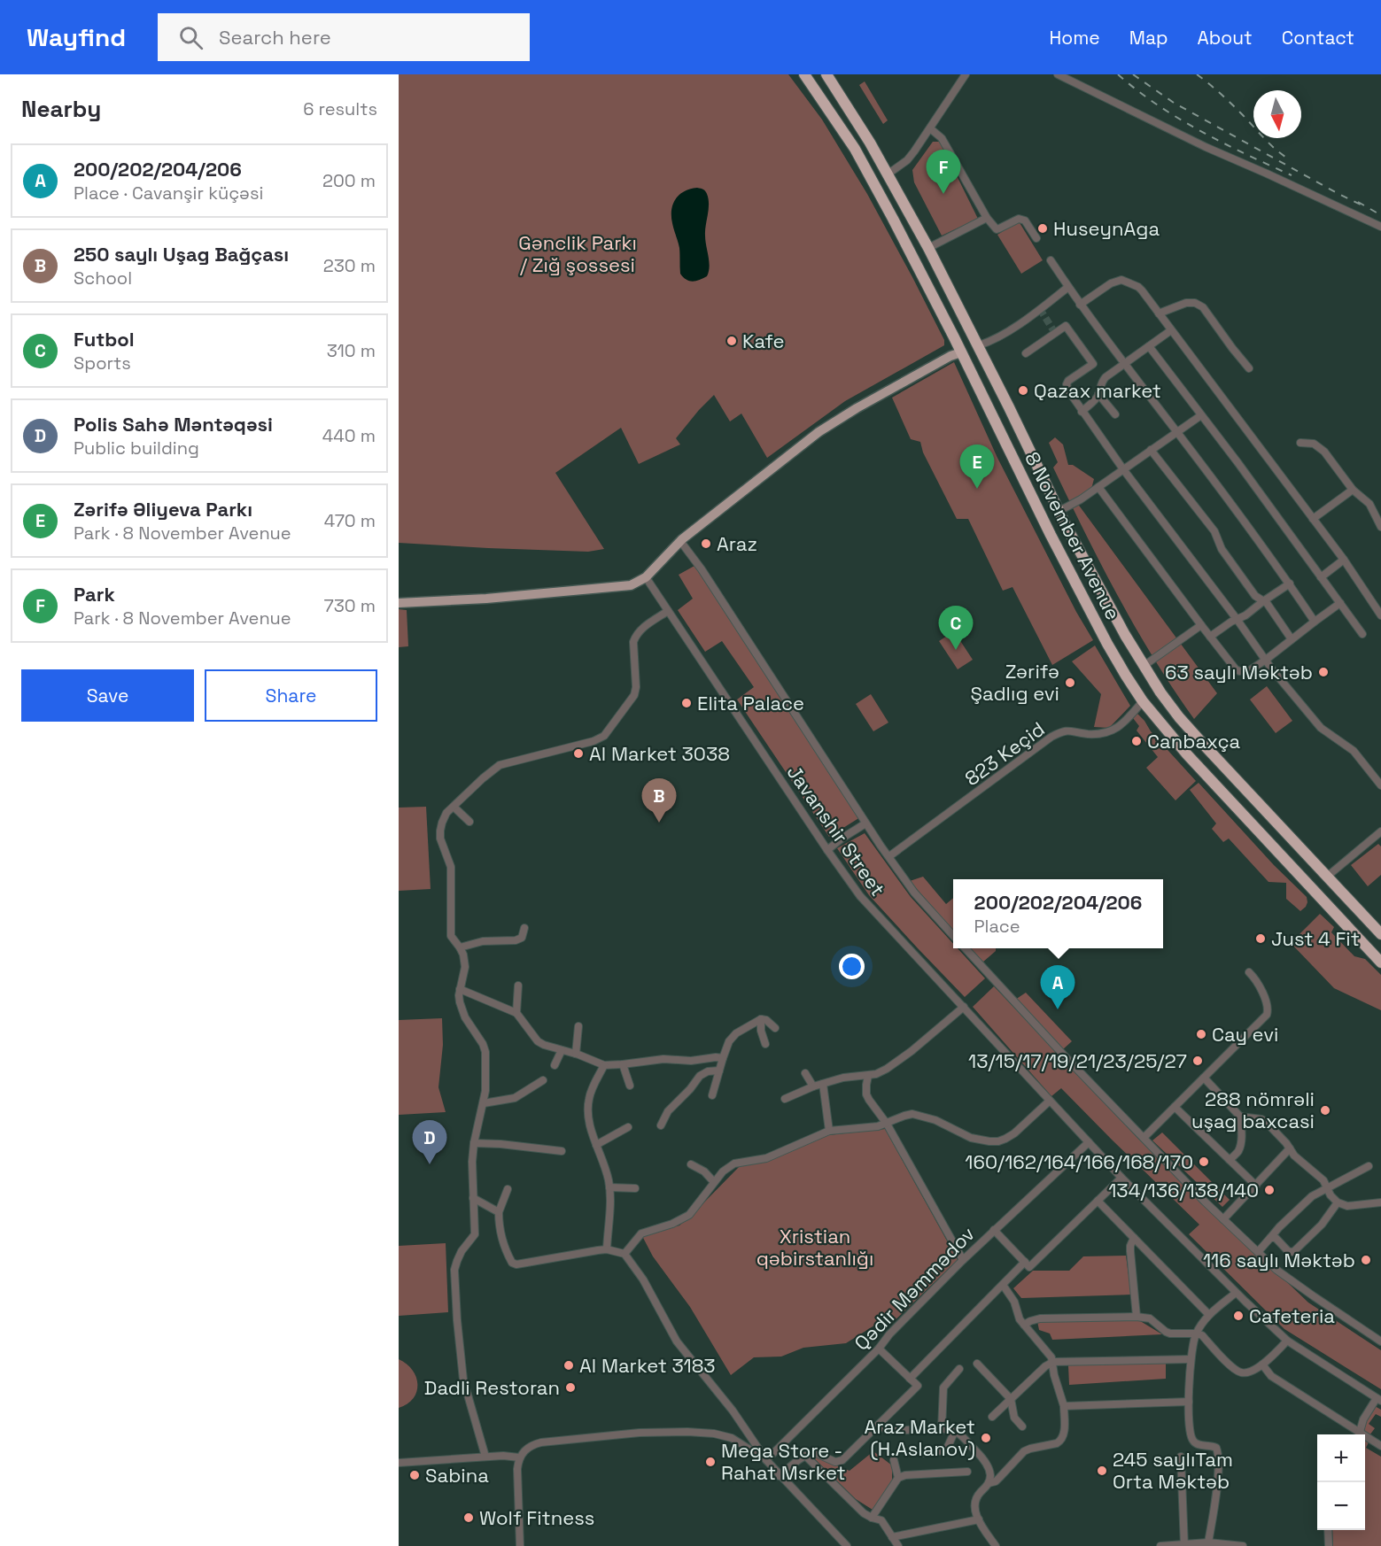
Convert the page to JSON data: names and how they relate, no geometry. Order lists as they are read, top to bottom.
{
  "streets": {
    "highway": ["8 November Avenue"],
    "street": ["823 Keçid", "Javanshir Street", "Qədir Məmmədov"]
  },
  "crossings": [
    ["8 November Avenue", "823 Keçid"],
    ["823 Keçid", "Javanshir Street"],
    ["Javanshir Street", "Qədir Məmmədov"]
  ],
  "parks": ["Gənclik Parkı / Zığ şossesi", "Xristian qəbirstanlığı"],
  "places": [
    "HuseynAga",
    "Kafe",
    "Qazax market",
    "Araz",
    "63 saylı Məktəb",
    "Zərifə Şadlıg evi",
    "Elita Palace",
    "Canbaxça",
    "Al Market 3038",
    "Just 4 Fit",
    "Cay evi",
    "13/15/17/19/21/23/25/27",
    "288 nömrəli uşag baxcasi",
    "160/162/164/166/168/170",
    "134/136/138/140",
    "116 saylı Məktəb",
    "Cafeteria",
    "Al Market 3183",
    "Dadli Restoran",
    "Araz Market (H.Aslanov)",
    "Mega Store - Rahat Msrket",
    "245 saylıTam Orta Məktəb",
    "Sabina",
    "Wolf Fitness"
  ],
  "north": "bottom",
  "page": {
    "header": "Wayfind",
    "search": "Search here",
    "nav": [
      "Home",
      "Map",
      "About",
      "Contact"
    ],
    "heading": ["Nearby", "6 results"],
    "list": [
      {
        "mark": "A",
        "name": "200/202/204/206",
        "note": "Place · Cavanşir küçəsi",
        "value": "200 m"
      },
      {
        "mark": "B",
        "name": "250 saylı Uşag Bağçası",
        "note": "School",
        "value": "230 m"
      },
      {
        "mark": "C",
        "name": "Futbol",
        "note": "Sports",
        "value": "310 m"
      },
      {
        "mark": "D",
        "name": "Polis Sahə Məntəqəsi",
        "note": "Public building",
        "value": "440 m"
      },
      {
        "mark": "E",
        "name": "Zərifə Əliyeva Parkı",
        "note": "Park · 8 November Avenue",
        "value": "470 m"
      },
      {
        "mark": "F",
        "name": "Park",
        "note": "Park · 8 November Avenue",
        "value": "730 m"
      }
    ],
    "pins": [
      "F",
      "E",
      "C",
      "B",
      "A",
      "D"
    ],
    "buttons": ["Save", "Share"],
    "popup": ["200/202/204/206", "Place"],
    "map_buttons": ["+", "−"]
  }
}
